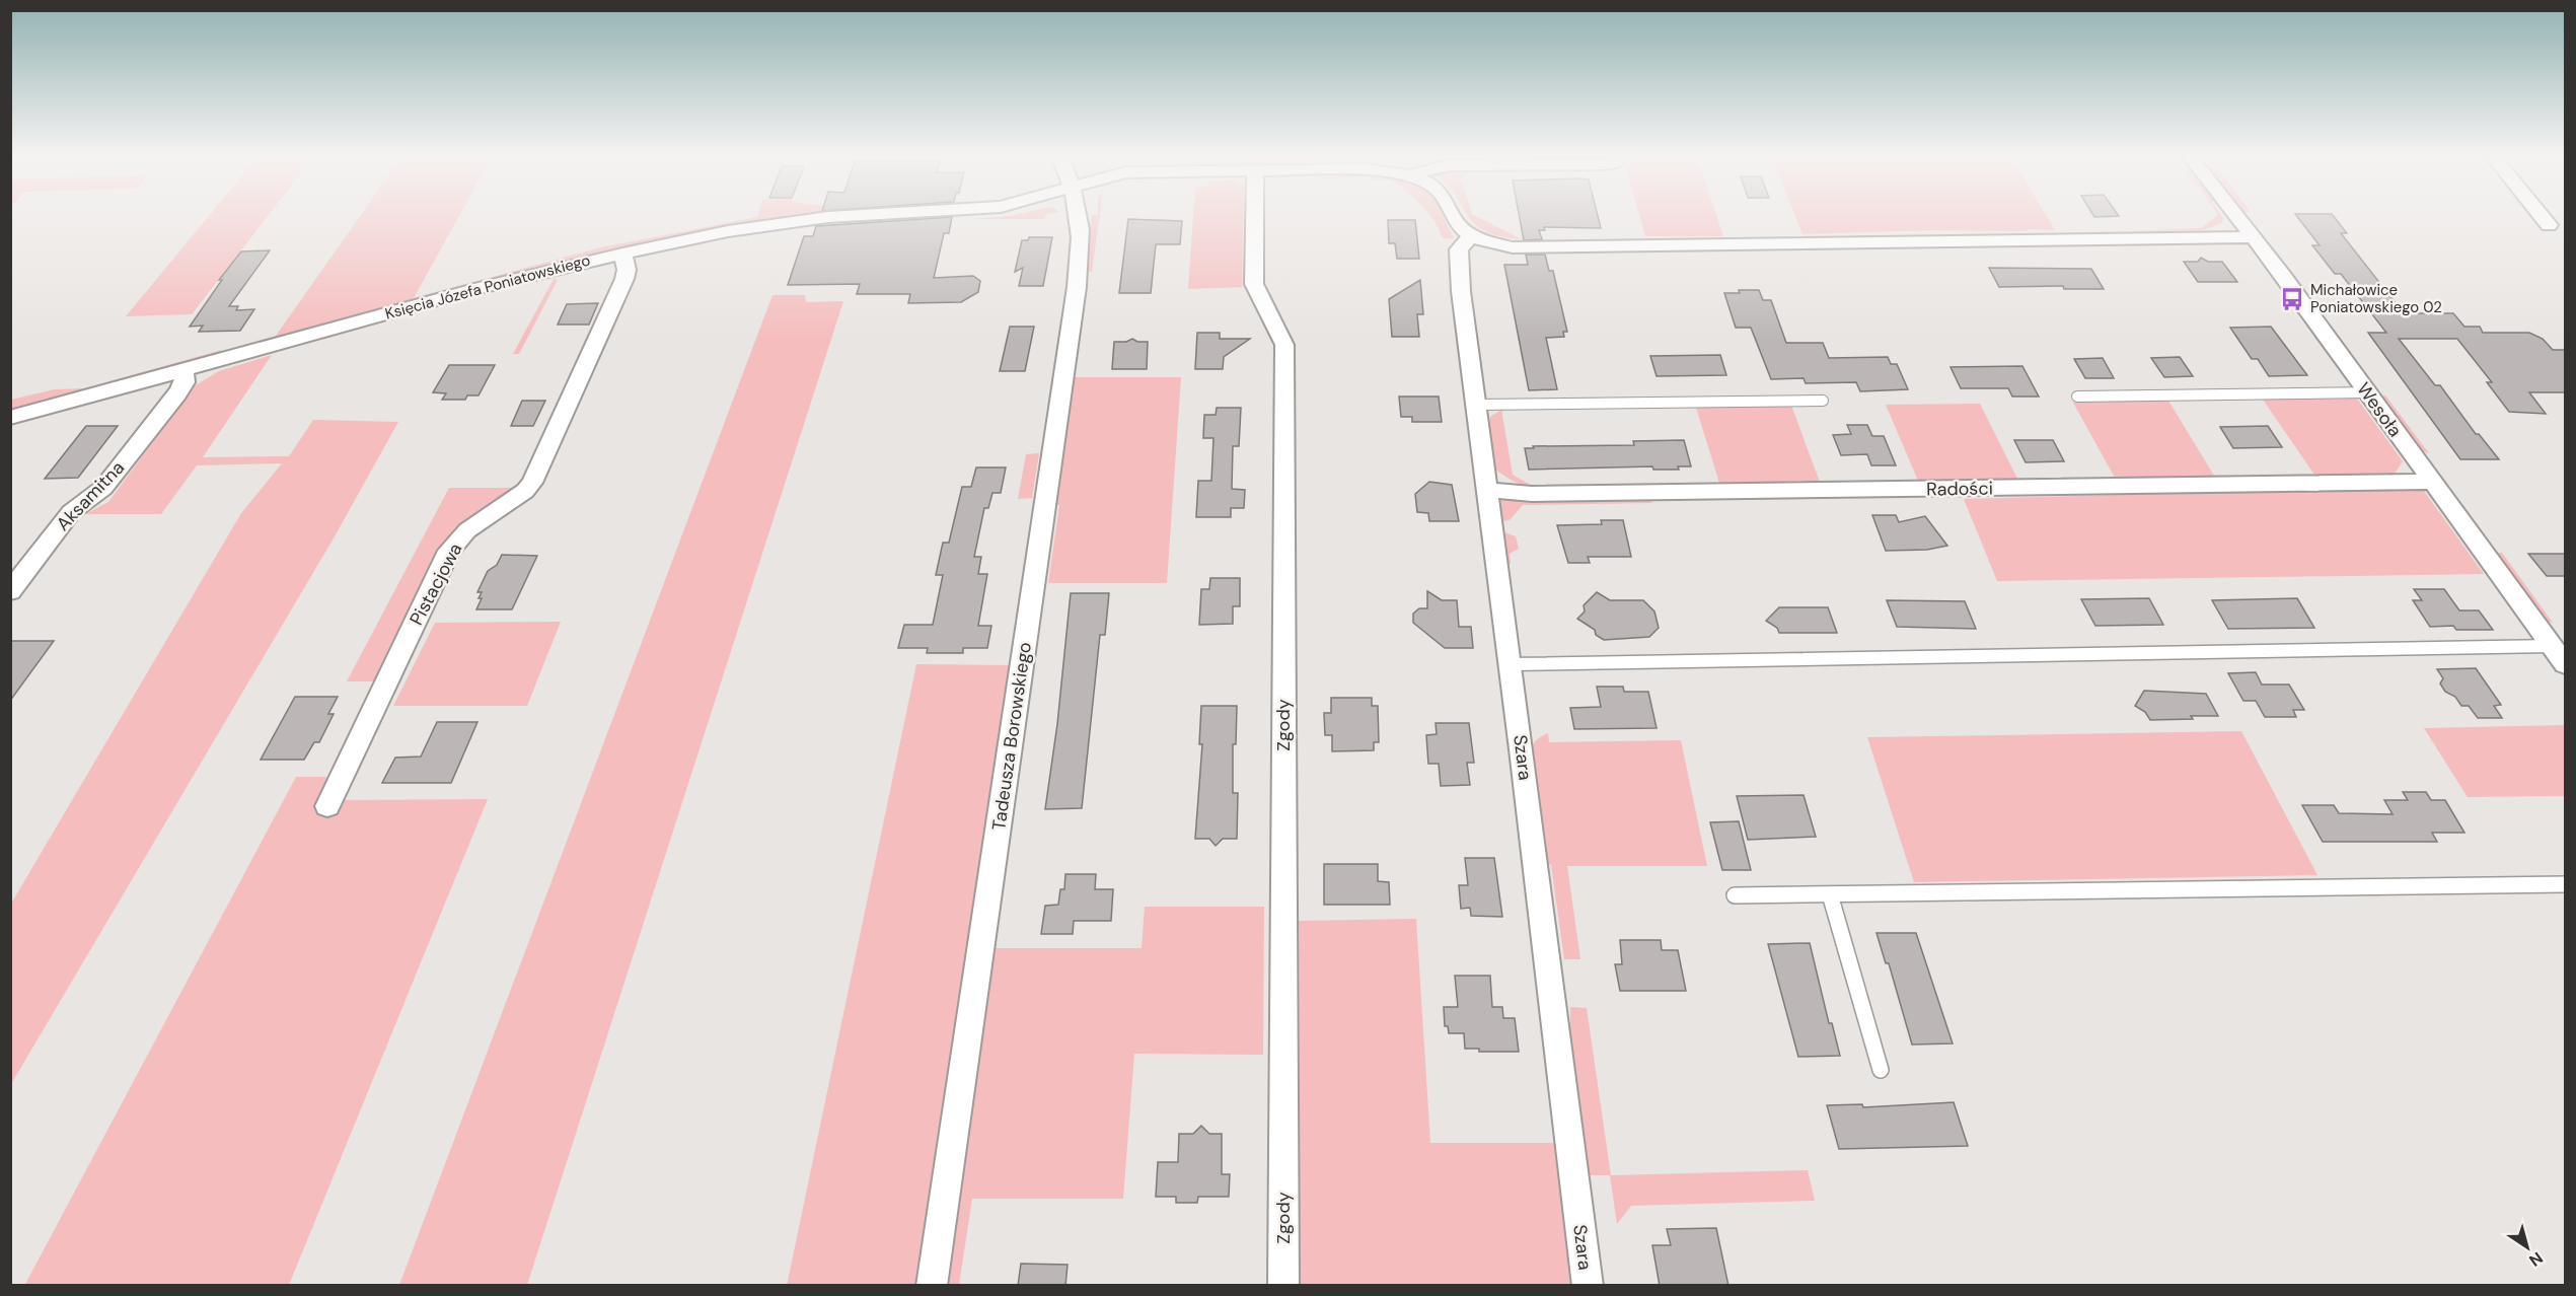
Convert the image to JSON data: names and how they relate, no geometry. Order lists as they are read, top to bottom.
{
  "streets": {
    "street": [
      "Księcia Józefa Poniatowskiego",
      "Wesoła",
      "Radości",
      "Aksamitna",
      "Pistacjowa",
      "Zgody",
      "Tadeusza Borowskiego",
      "Szara"
    ]
  },
  "crossings": [
    ["Księcia Józefa Poniatowskiego", "Wesoła"],
    ["Księcia Józefa Poniatowskiego", "Aksamitna"],
    ["Księcia Józefa Poniatowskiego", "Pistacjowa"],
    ["Księcia Józefa Poniatowskiego", "Szara"],
    ["Wesoła", "Radości"],
    ["Radości", "Szara"]
  ],
  "places": {
    "bus stop": ["Michałowice Poniatowskiego 02"]
  },
  "north": "bottom right"
}
